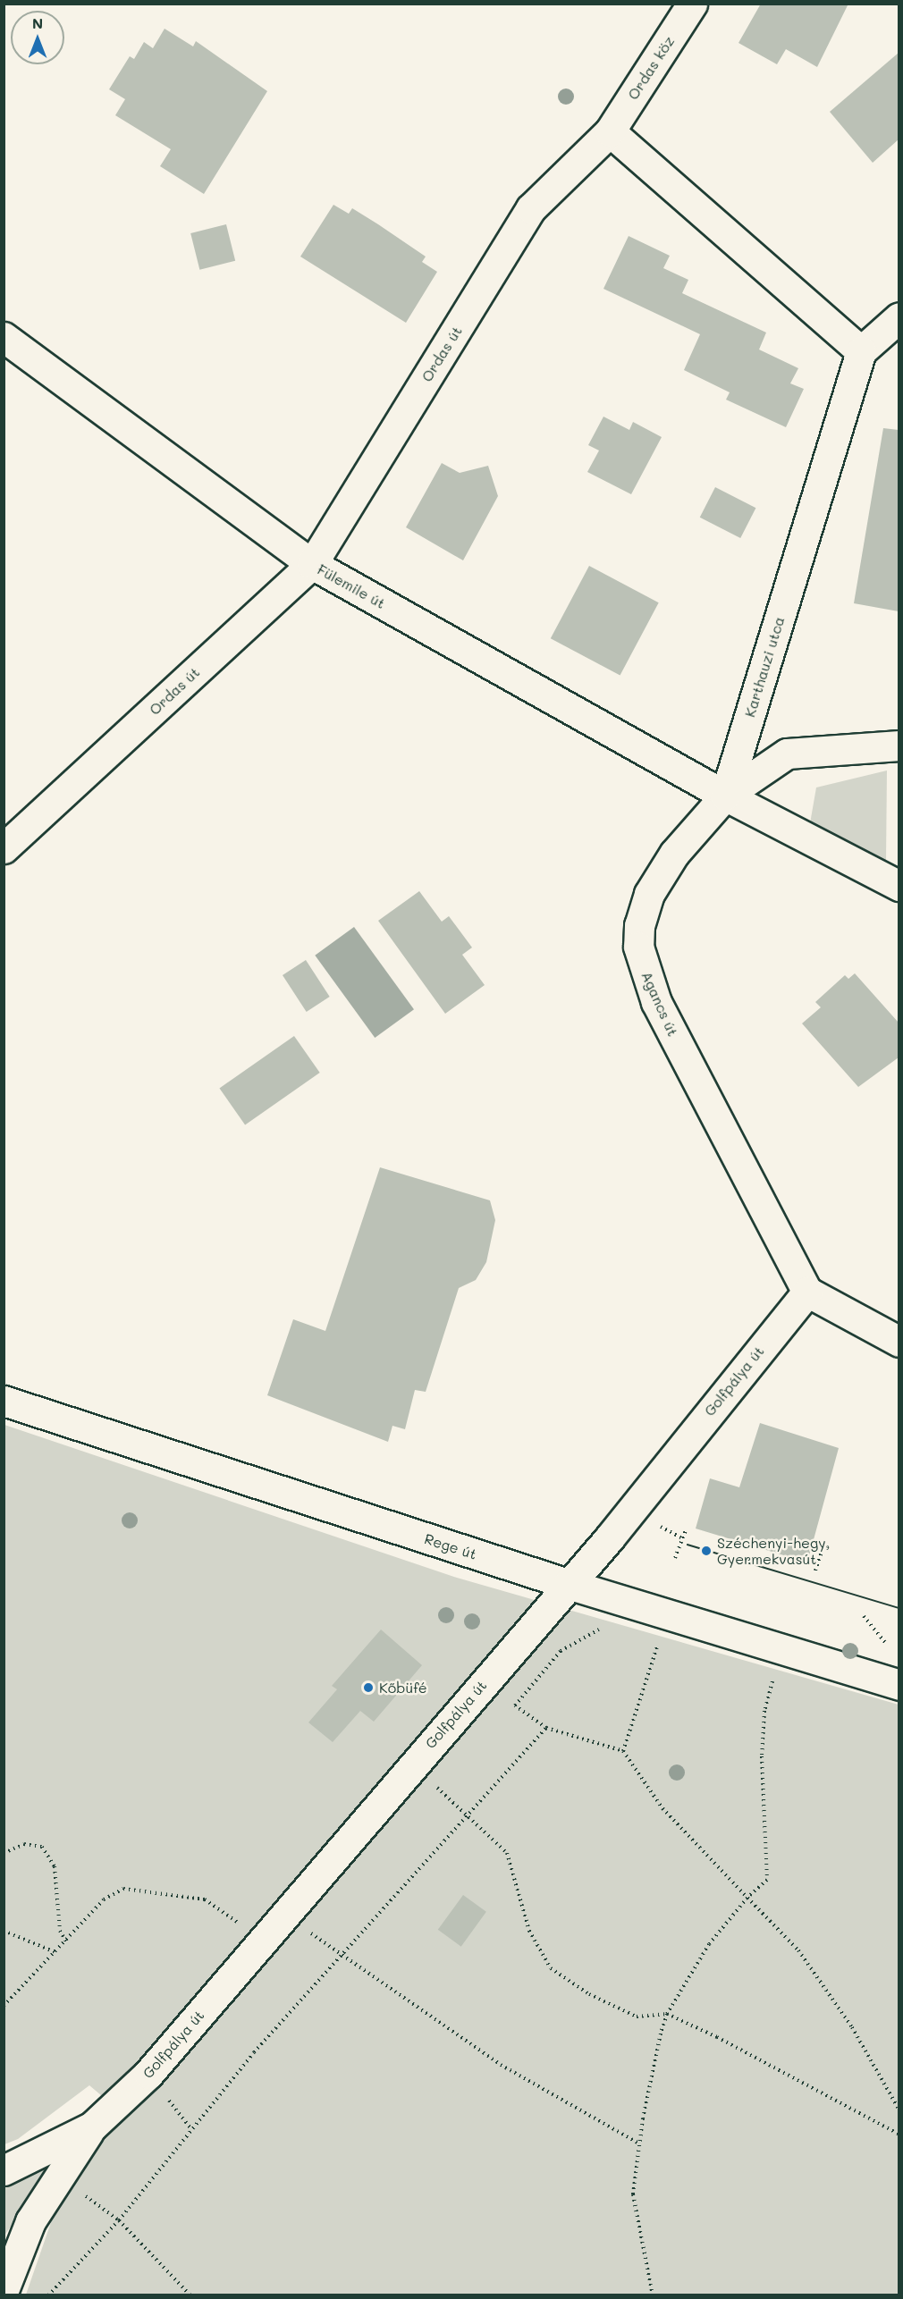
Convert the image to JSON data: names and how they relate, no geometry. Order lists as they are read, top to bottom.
{
  "streets": {
    "street": [
      "Ordas köz",
      "Ordas út",
      "Fülemile út",
      "Karthauzi utca",
      "Agancs út",
      "Golfpálya út",
      "Rege út"
    ]
  },
  "crossings": [
    ["Ordas köz", "Ordas út"],
    ["Ordas út", "Fülemile út"],
    ["Fülemile út", "Karthauzi utca"],
    ["Fülemile út", "Agancs út"],
    ["Karthauzi utca", "Agancs út"],
    ["Agancs út", "Golfpálya út"],
    ["Golfpálya út", "Rege út"]
  ],
  "places": ["Széchenyi-hegy, Gyermekvasút", "Kőbüfé"],
  "north": "top"
}
